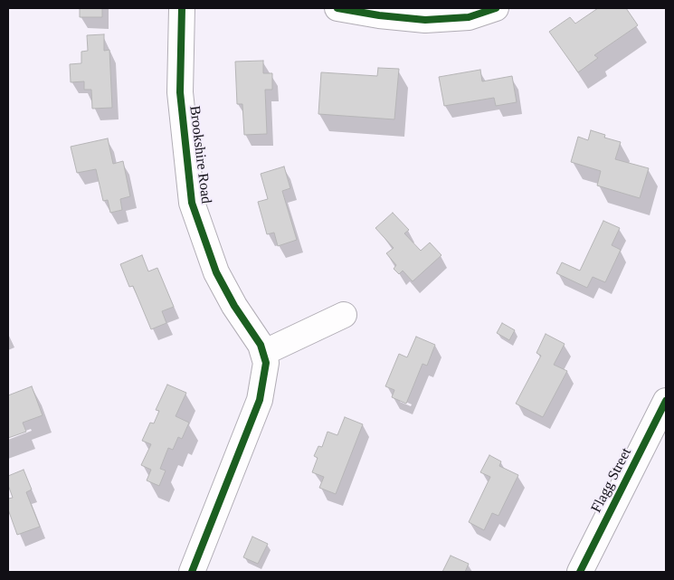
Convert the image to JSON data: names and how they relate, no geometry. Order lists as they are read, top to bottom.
{
  "streets": {
    "street": ["Brookshire Road", "Flagg Street"]
  }
}
